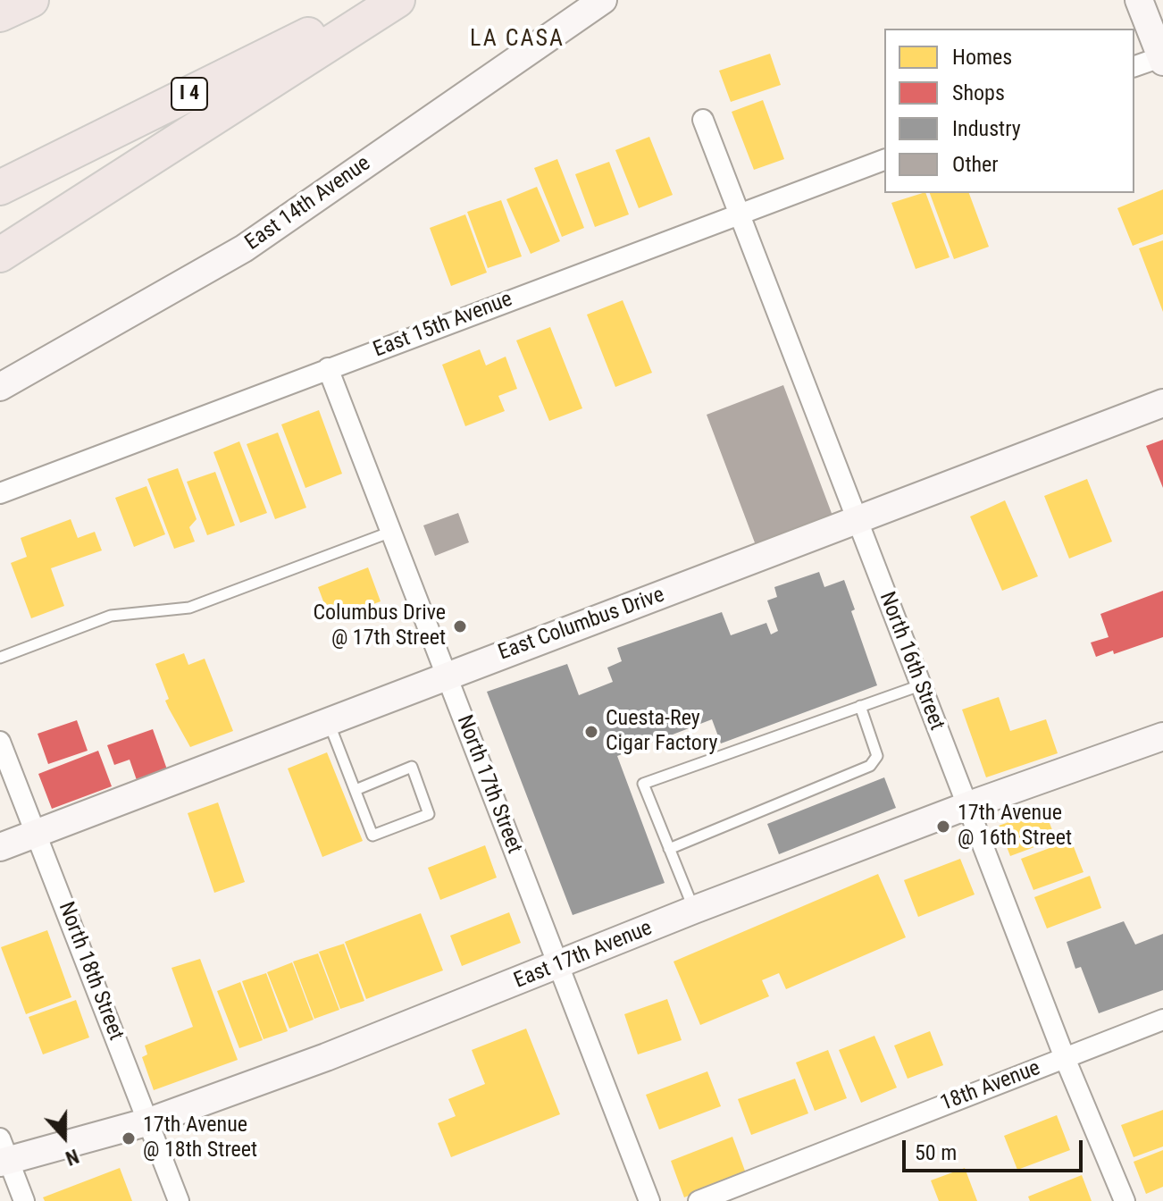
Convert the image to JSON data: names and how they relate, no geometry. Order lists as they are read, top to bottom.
{
  "streets": {
    "highway": ["I 4"],
    "main road": ["East 14th Avenue", "East Columbus Drive", "East 17th Avenue"],
    "street": [
      "East 15th Avenue",
      "North 16th Street",
      "North 17th Street",
      "North 18th Street",
      "18th Avenue"
    ]
  },
  "crossings": [
    ["East 15th Avenue", "North 16th Street"],
    ["East 15th Avenue", "North 17th Street"],
    ["East Columbus Drive", "North 16th Street"],
    ["East Columbus Drive", "North 17th Street"],
    ["East Columbus Drive", "North 18th Street"],
    ["North 16th Street", "East 17th Avenue"],
    ["North 16th Street", "18th Avenue"],
    ["North 17th Street", "East 17th Avenue"],
    ["East 17th Avenue", "North 18th Street"]
  ],
  "districts": ["LA CASA"],
  "places": [
    "Columbus Drive @ 17th Street",
    "Cuesta-Rey Cigar Factory",
    "17th Avenue @ 16th Street",
    "17th Avenue @ 18th Street"
  ],
  "legend": [
    "Homes",
    "Shops",
    "Industry",
    "Other"
  ],
  "scale_bar": "50 m",
  "north": "bottom"
}
